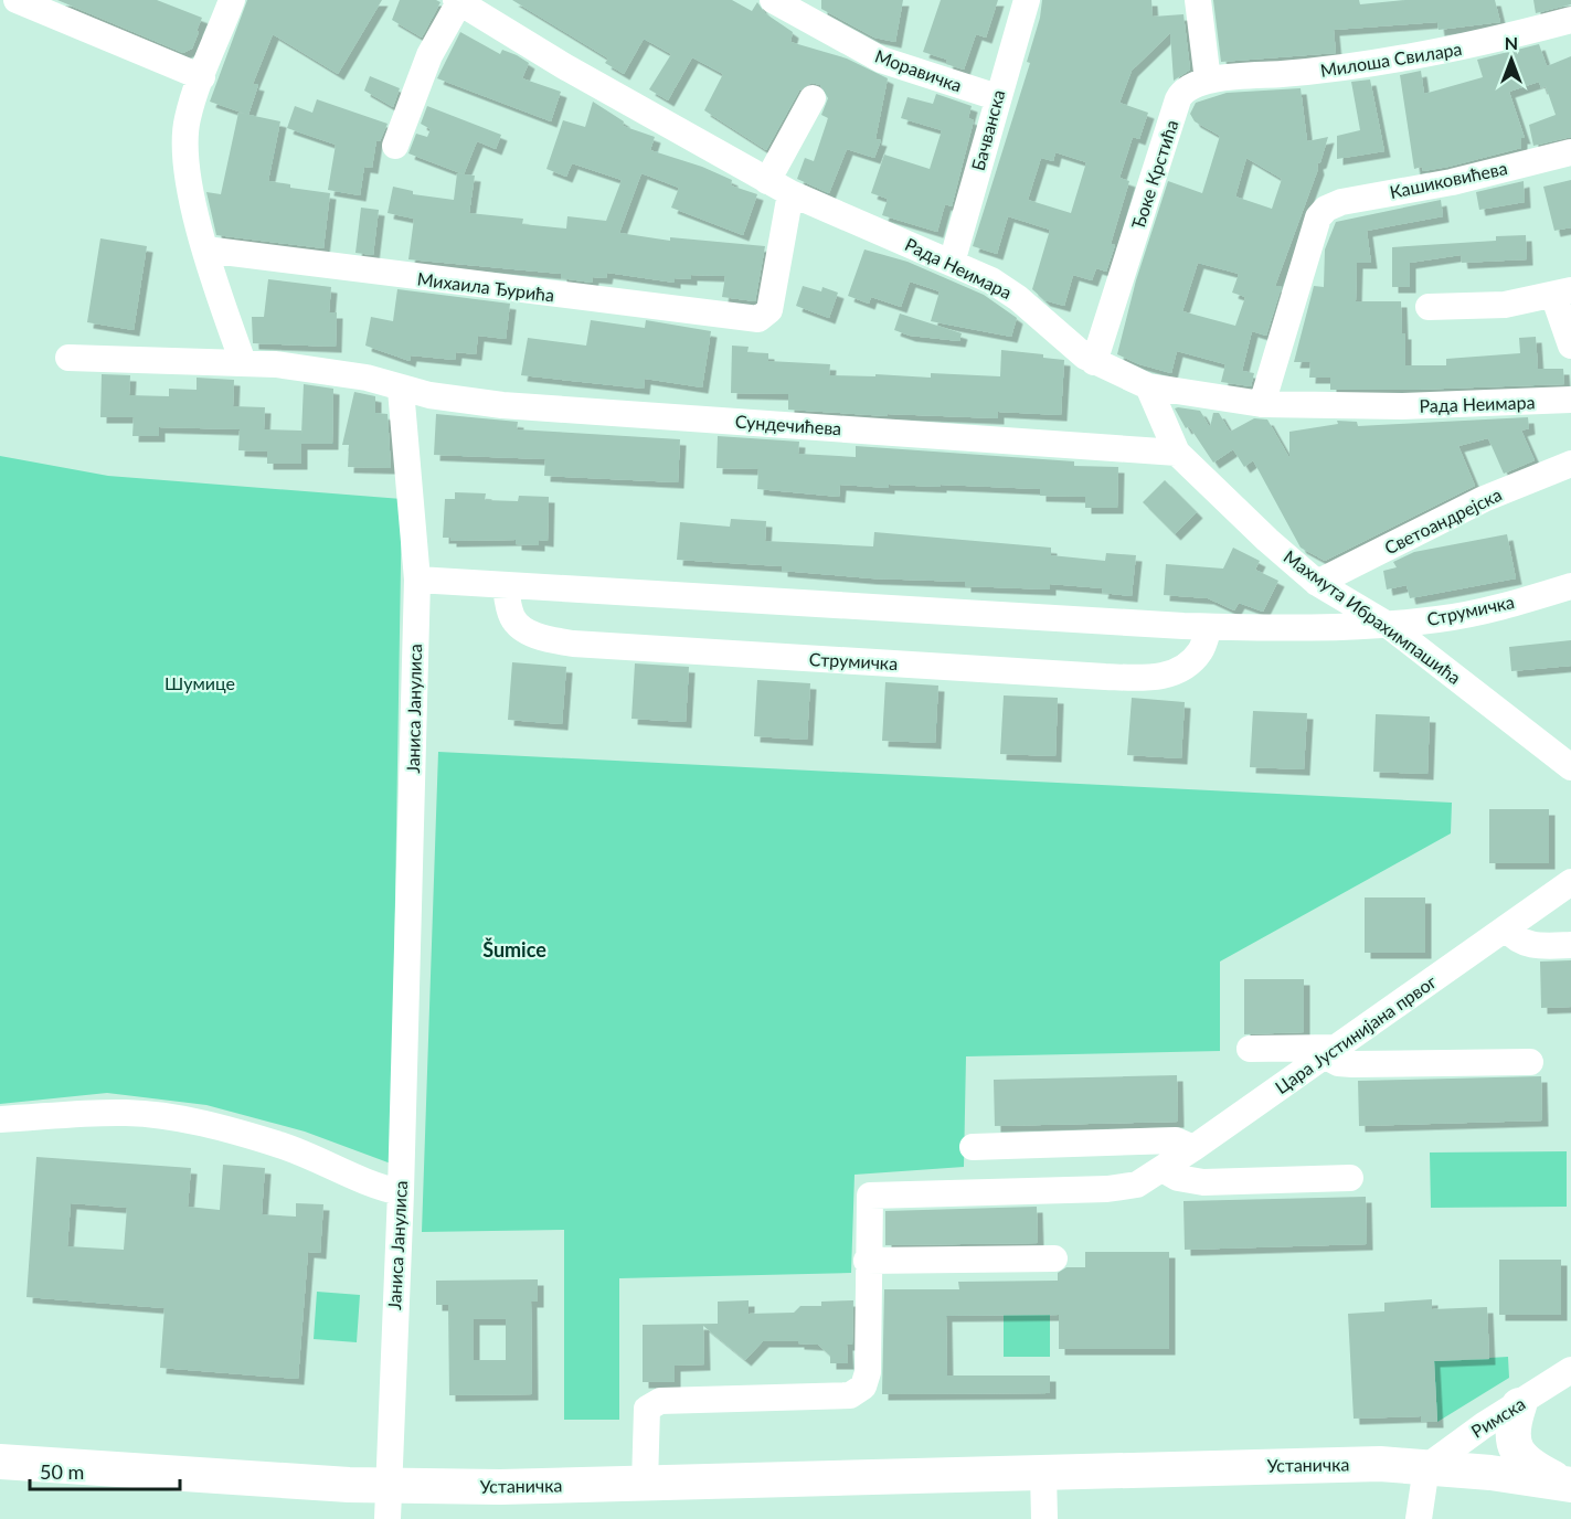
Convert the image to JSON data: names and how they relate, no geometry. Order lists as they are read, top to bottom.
{
  "streets": {
    "main road": ["Устаничка"],
    "street": [
      "Милоша Свилара",
      "Моравичка",
      "Бачванска",
      "Ђоке Крстића",
      "Кашиковићева",
      "Рада Неимара",
      "Михаила Ђурића",
      "Сундечићева",
      "Светоандрејска",
      "Струмичка",
      "Махмута Ибрахимпашића",
      "Јаниса Јанулиса",
      "Цара Јустинијана првог",
      "Римска"
    ]
  },
  "crossings": [
    ["Милоша Свилара", "Ђоке Крстића"],
    ["Моравичка", "Бачванска"],
    ["Бачванска", "Рада Неимара"],
    ["Ђоке Крстића", "Рада Неимара"],
    ["Кашиковићева", "Рада Неимара"],
    ["Рада Неимара", "Михаила Ђурића"],
    ["Рада Неимара", "Махмута Ибрахимпашића"],
    ["Сундечићева", "Махмута Ибрахимпашића"],
    ["Сундечићева", "Јаниса Јанулиса"],
    ["Светоандрејска", "Махмута Ибрахимпашића"],
    ["Струмичка", "Махмута Ибрахимпашића"],
    ["Струмичка", "Јаниса Јанулиса"],
    ["Јаниса Јанулиса", "Устаничка"],
    ["Римска", "Устаничка"]
  ],
  "districts": ["Šumice"],
  "parks": ["Шумице"],
  "scale_bar": "50 m",
  "north": "top"
}
